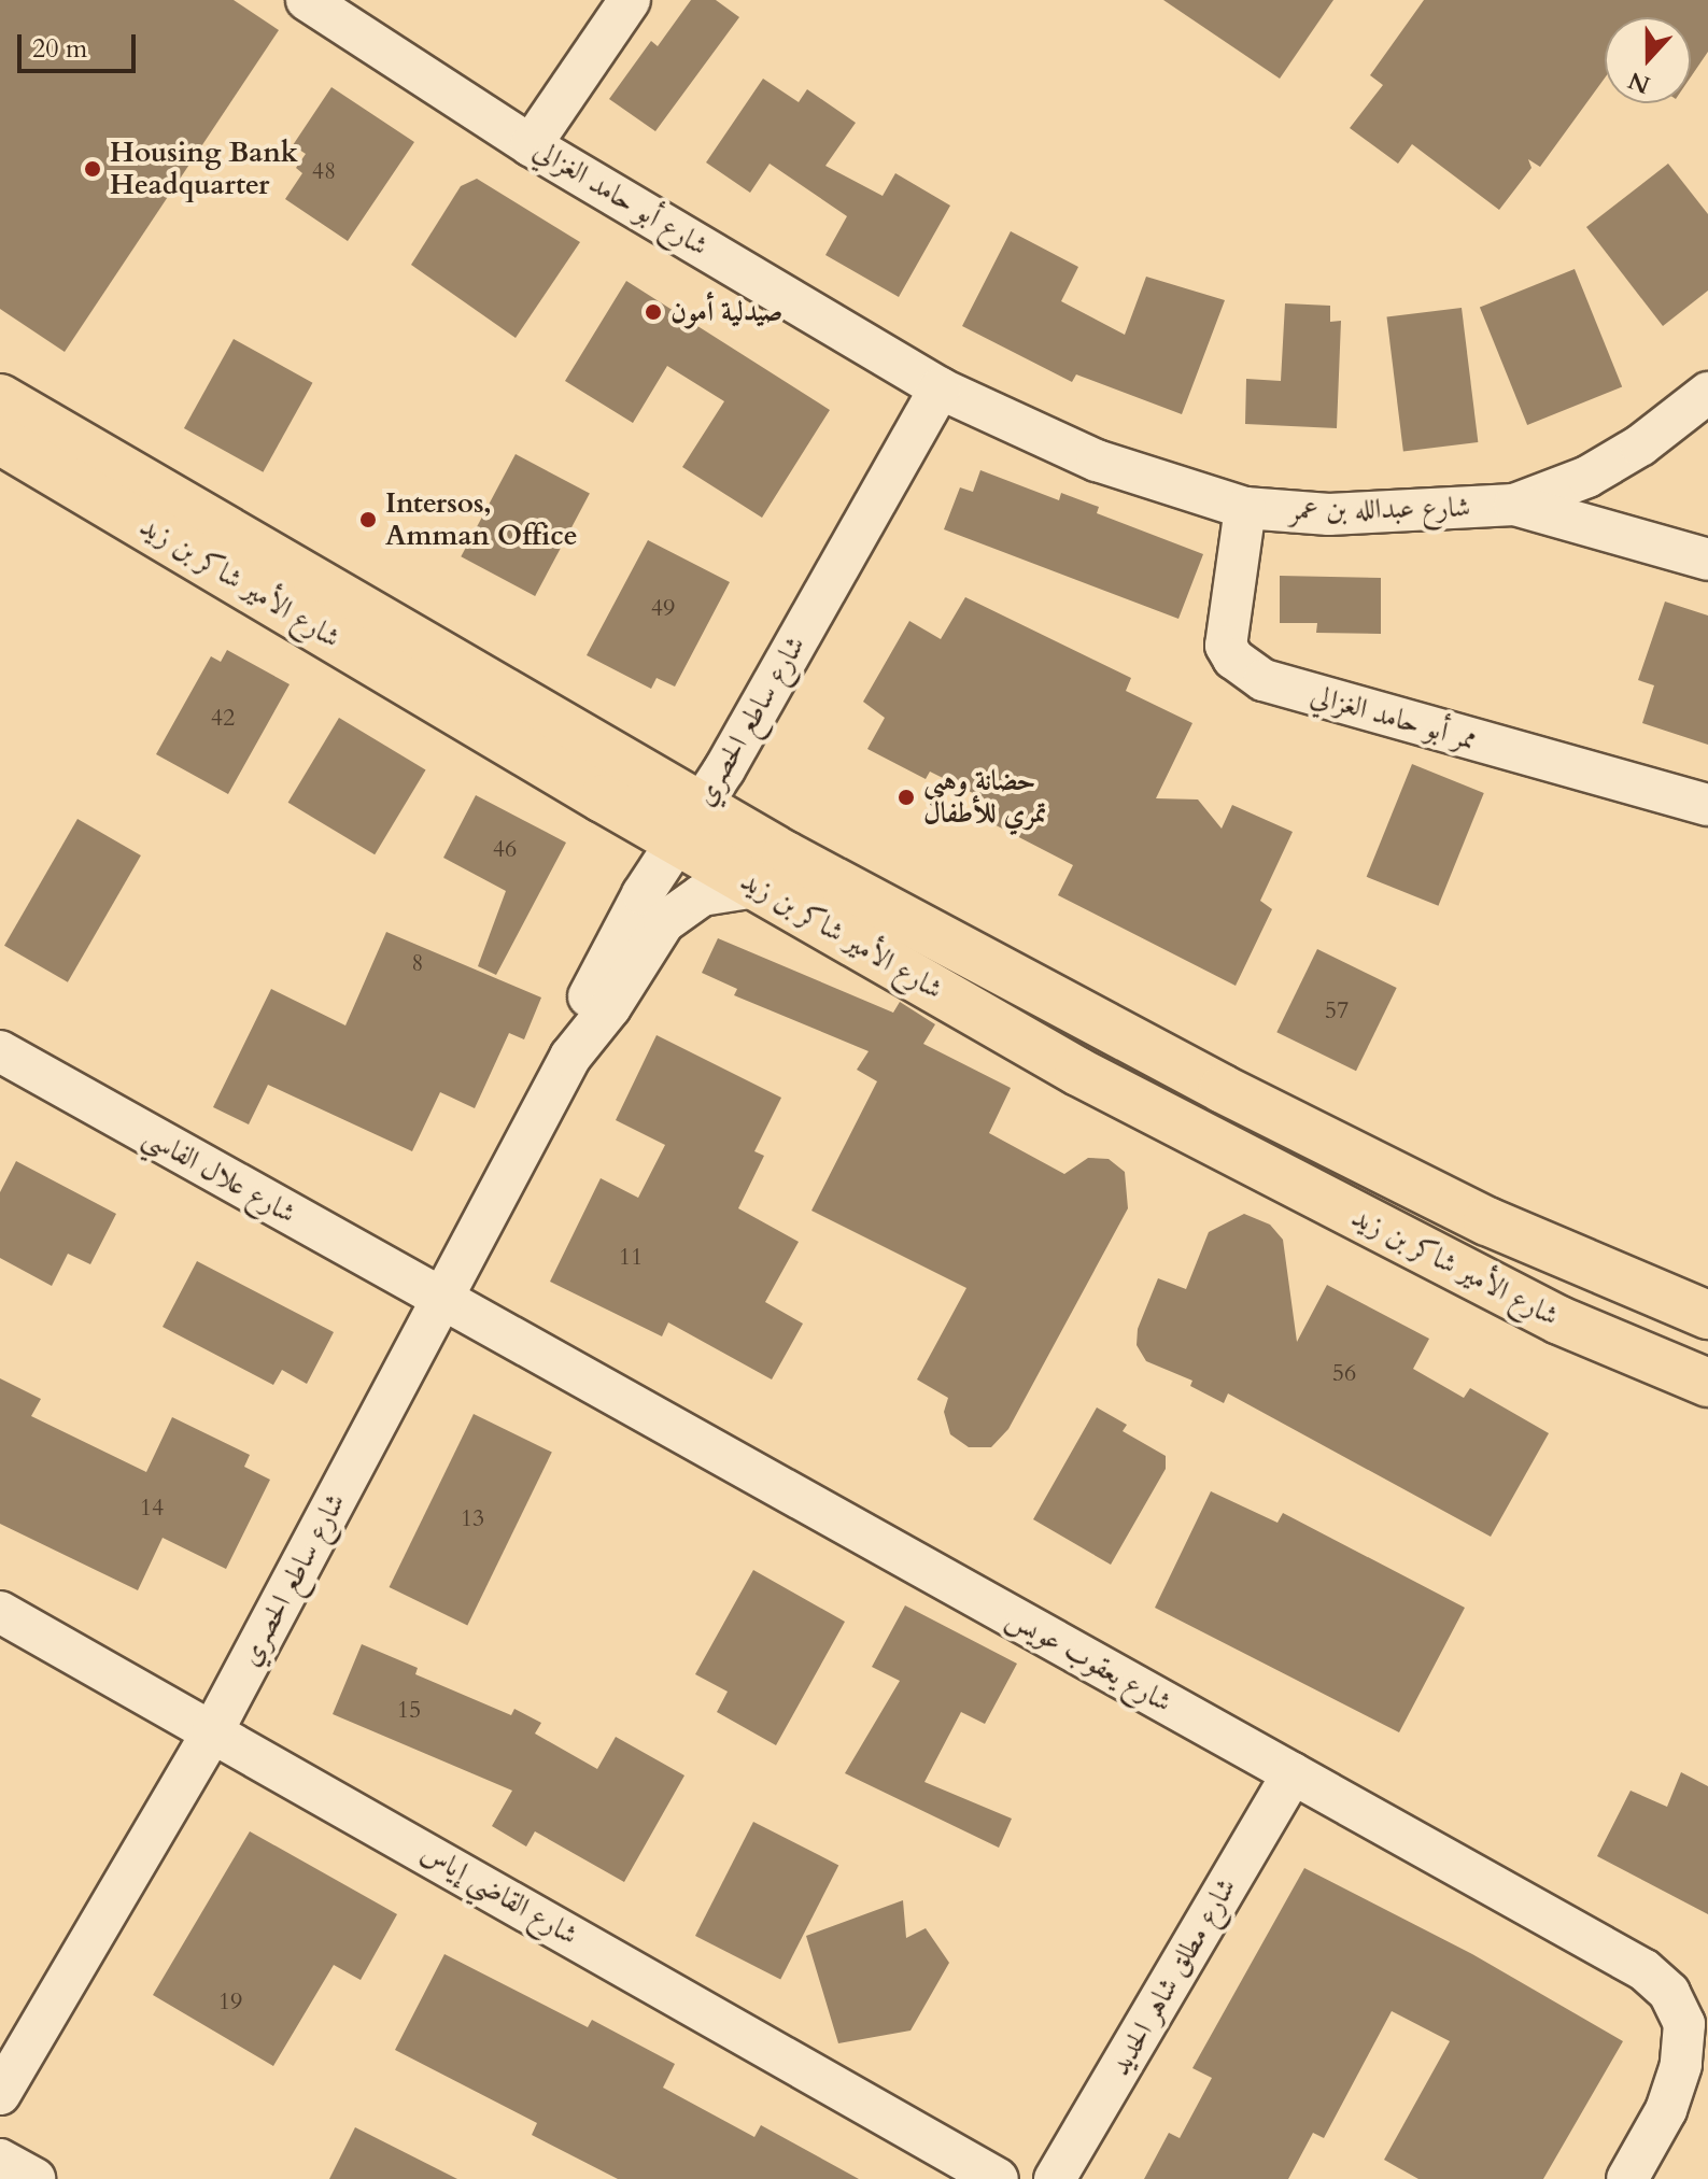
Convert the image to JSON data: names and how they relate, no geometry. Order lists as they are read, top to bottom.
{
  "streets": {
    "main road": ["شارع الأمير شاكر بن زيد"],
    "street": [
      "شارع أبو حامد الغزالي",
      "شارع عبدالله بن عمر",
      "ممر أبو حامد الغزالي",
      "شارع ساطع الحصري",
      "شارع علال الفاسي",
      "شارع يعقوب عويس",
      "شارع القاضي إياس",
      "شارع مطلق شاهر الحديد"
    ]
  },
  "crossings": [
    ["شارع أبو حامد الغزالي", "شارع عبدالله بن عمر"],
    ["شارع أبو حامد الغزالي", "شارع ساطع الحصري"],
    ["شارع عبدالله بن عمر", "ممر أبو حامد الغزالي"],
    ["شارع عبدالله بن عمر", "شارع ساطع الحصري"],
    ["شارع الأمير شاكر بن زيد", "شارع ساطع الحصري"],
    ["شارع ساطع الحصري", "شارع علال الفاسي"],
    ["شارع ساطع الحصري", "شارع يعقوب عويس"],
    ["شارع ساطع الحصري", "شارع القاضي إياس"],
    ["شارع علال الفاسي", "شارع يعقوب عويس"],
    ["شارع يعقوب عويس", "شارع مطلق شاهر الحديد"]
  ],
  "places": [
    "Housing Bank Headquarter",
    "صيدلية أمون",
    "Intersos, Amman Office",
    "حضانة وهبي تمري للأطفال"
  ],
  "house_numbers": [
    "48",
    "49",
    "42",
    "46",
    "8",
    "57",
    "11",
    "56",
    "14",
    "13",
    "15",
    "19"
  ],
  "scale_bar": "20 m",
  "north": "bottom"
}
